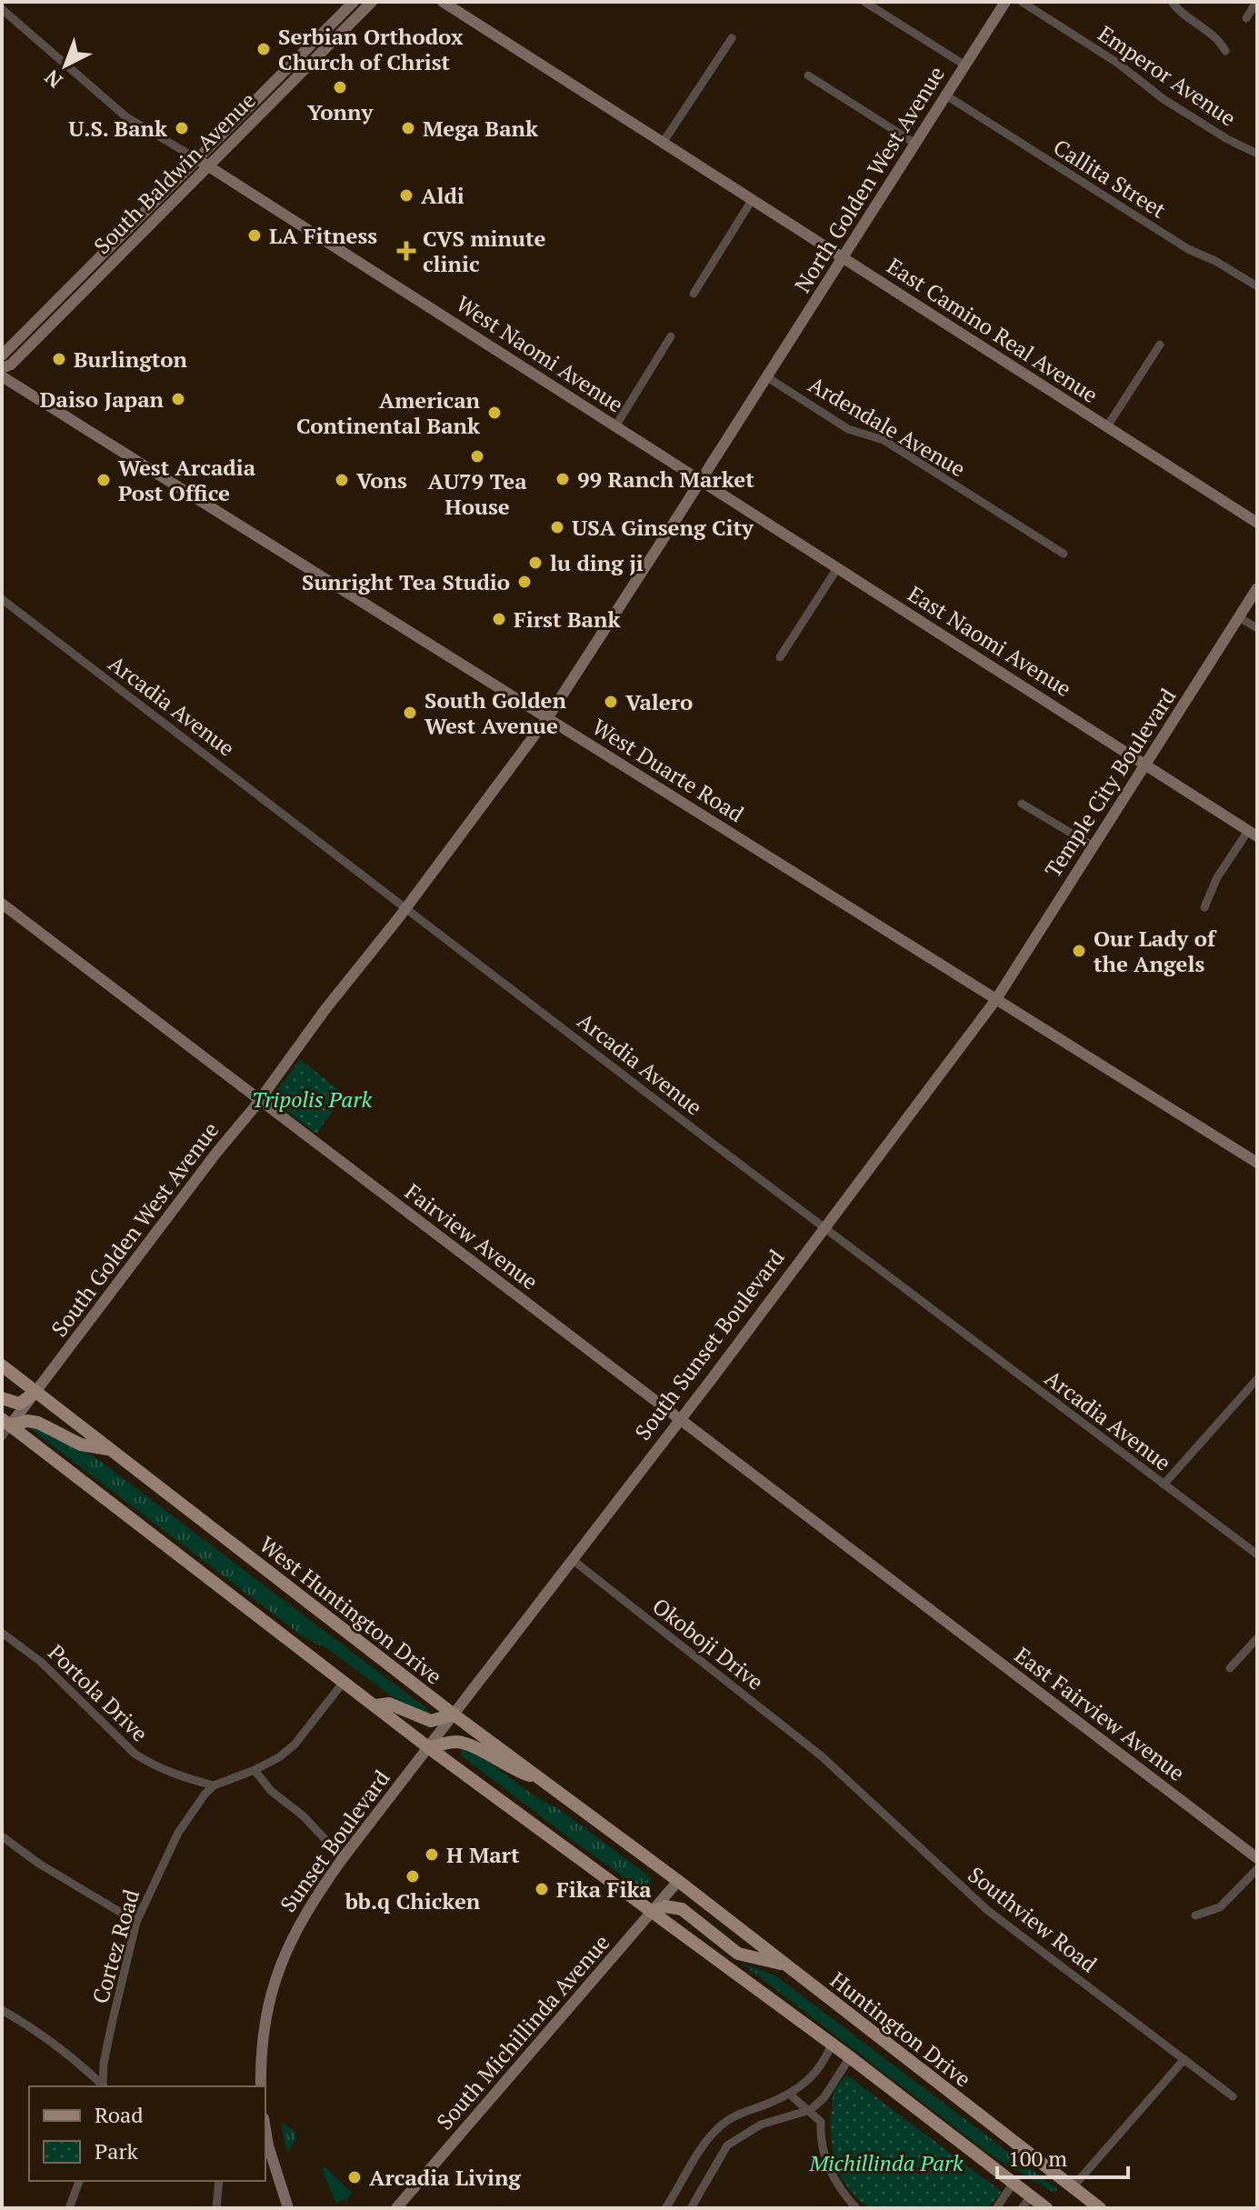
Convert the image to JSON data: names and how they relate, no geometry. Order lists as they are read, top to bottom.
{
  "streets": {
    "main road": ["West Huntington Drive", "Huntington Drive"],
    "street": [
      "Emperor Avenue",
      "South Baldwin Avenue",
      "Callita Street",
      "North Golden West Avenue",
      "East Camino Real Avenue",
      "West Naomi Avenue",
      "Ardendale Avenue",
      "East Naomi Avenue",
      "Arcadia Avenue",
      "West Duarte Road",
      "Temple City Boulevard",
      "South Golden West Avenue",
      "Fairview Avenue",
      "South Sunset Boulevard",
      "Okoboji Drive",
      "Portola Drive",
      "East Fairview Avenue",
      "Sunset Boulevard",
      "Southview Road",
      "Cortez Road",
      "South Michillinda Avenue"
    ]
  },
  "crossings": [
    ["South Baldwin Avenue", "West Naomi Avenue"],
    ["Callita Street", "North Golden West Avenue"],
    ["North Golden West Avenue", "East Camino Real Avenue"],
    ["North Golden West Avenue", "Ardendale Avenue"],
    ["North Golden West Avenue", "South Golden West Avenue"],
    ["West Naomi Avenue", "East Naomi Avenue"],
    ["West Naomi Avenue", "South Golden West Avenue"],
    ["Ardendale Avenue", "South Golden West Avenue"],
    ["East Naomi Avenue", "Temple City Boulevard"],
    ["East Naomi Avenue", "South Golden West Avenue"],
    ["Arcadia Avenue", "South Golden West Avenue"],
    ["Arcadia Avenue", "South Sunset Boulevard"],
    ["West Duarte Road", "Temple City Boulevard"],
    ["West Duarte Road", "South Golden West Avenue"],
    ["West Duarte Road", "South Sunset Boulevard"],
    ["Temple City Boulevard", "South Sunset Boulevard"],
    ["South Golden West Avenue", "Fairview Avenue"],
    ["South Golden West Avenue", "West Huntington Drive"],
    ["Fairview Avenue", "South Sunset Boulevard"],
    ["Fairview Avenue", "East Fairview Avenue"],
    ["South Sunset Boulevard", "West Huntington Drive"],
    ["South Sunset Boulevard", "Okoboji Drive"],
    ["South Sunset Boulevard", "Sunset Boulevard"],
    ["West Huntington Drive", "Sunset Boulevard"],
    ["West Huntington Drive", "Huntington Drive"],
    ["West Huntington Drive", "South Michillinda Avenue"],
    ["Okoboji Drive", "Southview Road"],
    ["Portola Drive", "Cortez Road"],
    ["Huntington Drive", "South Michillinda Avenue"]
  ],
  "parks": ["Tripolis Park", "Michillinda Park"],
  "places": {
    "other": [
      "Serbian Orthodox Church of Christ",
      "Yonny",
      "U.S. Bank",
      "Mega Bank",
      "Aldi",
      "LA Fitness",
      "Burlington",
      "Daiso Japan",
      "American Continental Bank",
      "AU79 Tea House",
      "99 Ranch Market",
      "West Arcadia Post Office",
      "Vons",
      "USA Ginseng City",
      "lu ding ji",
      "Sunright Tea Studio",
      "First Bank",
      "Valero",
      "South Golden West Avenue",
      "Our Lady of the Angels",
      "H Mart",
      "bb.q Chicken",
      "Fika Fika",
      "Arcadia Living"
    ],
    "health": ["CVS minute clinic"]
  },
  "legend": ["Road", "Park"],
  "scale_bar": "100 m",
  "north": "bottom left"
}
